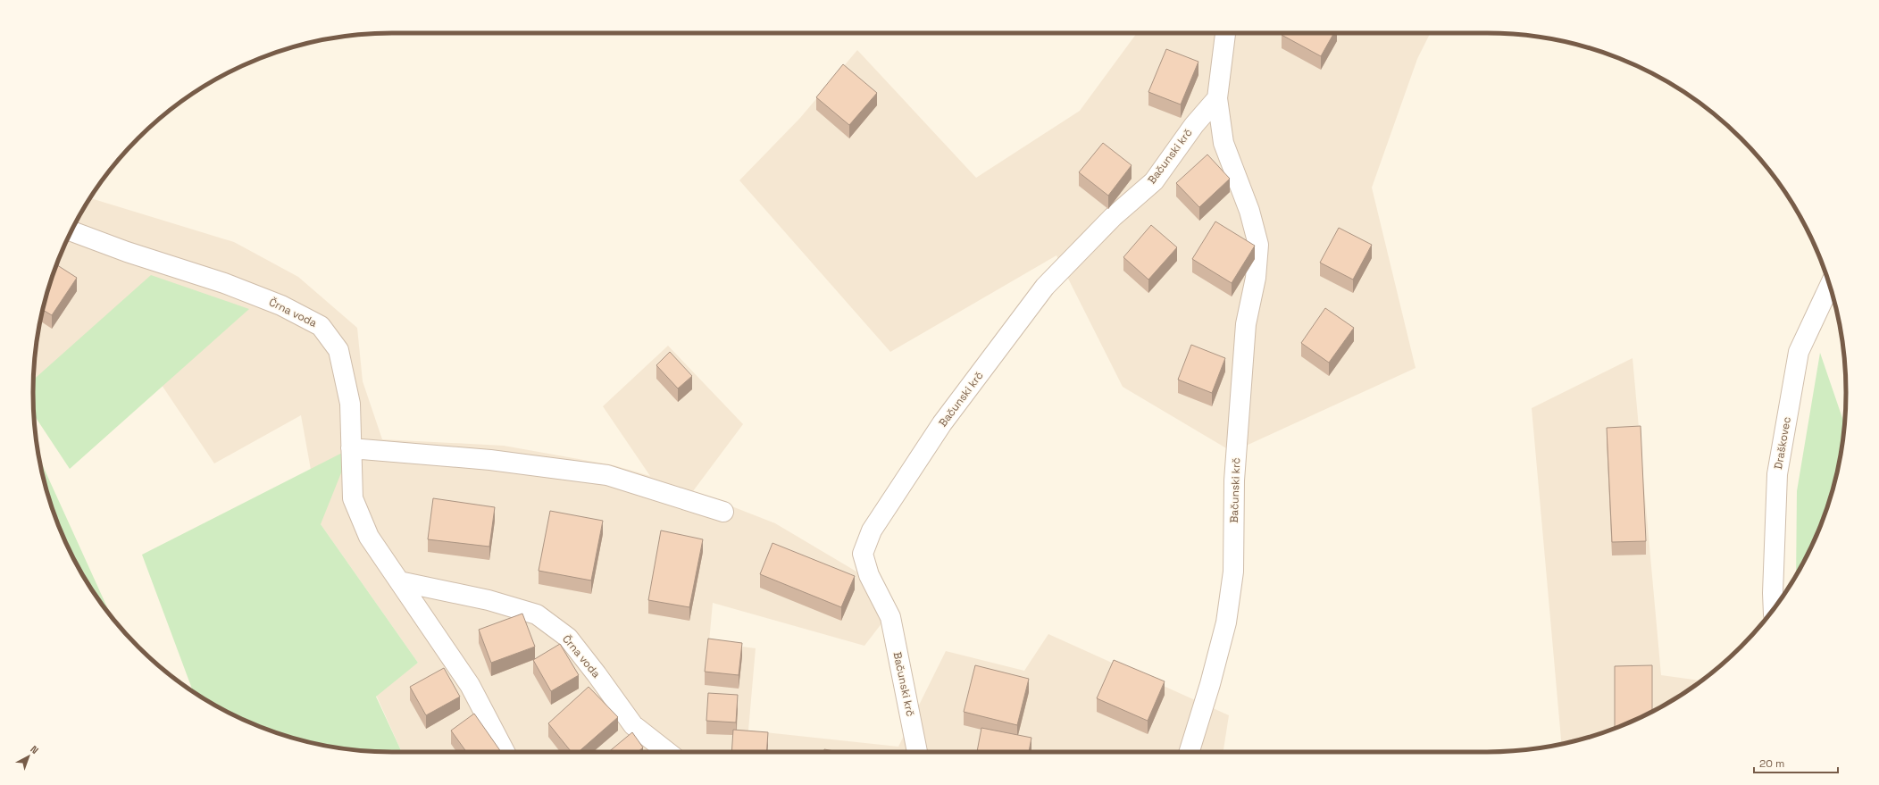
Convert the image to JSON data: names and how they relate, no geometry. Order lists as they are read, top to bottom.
{
  "streets": {
    "street": ["Bačunski krč", "Črna voda", "Draškovec"]
  },
  "scale_bar": "20 m",
  "north": "top right"
}
